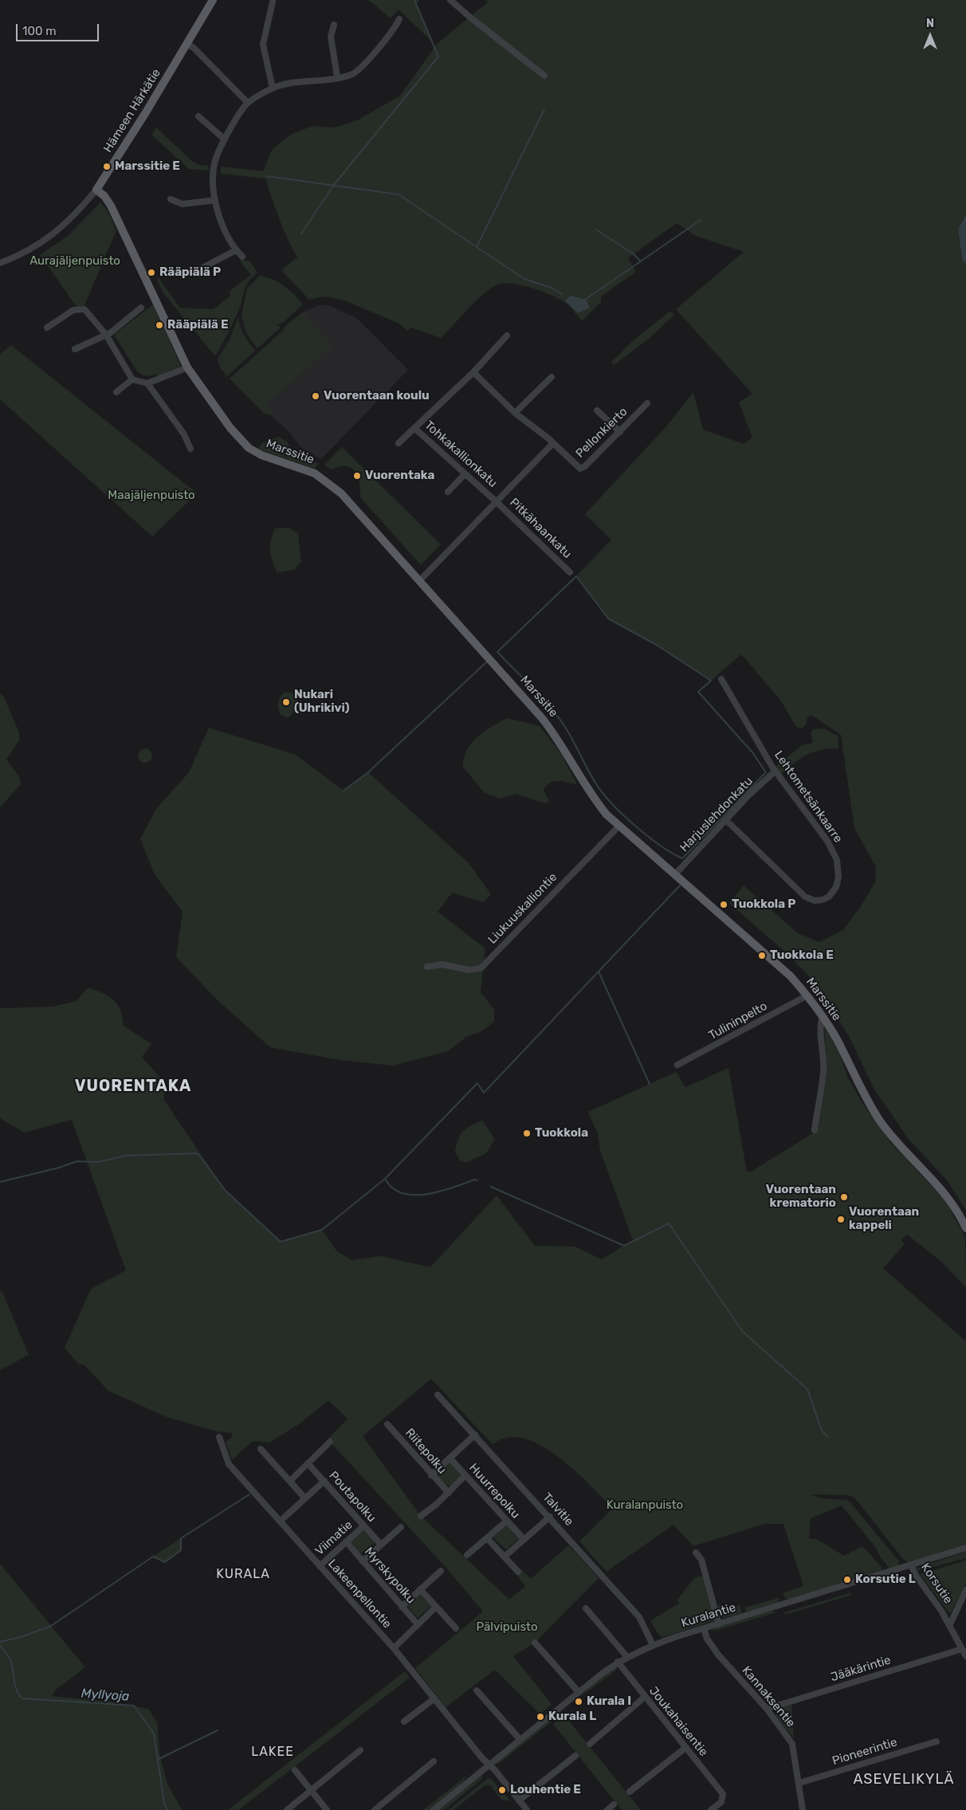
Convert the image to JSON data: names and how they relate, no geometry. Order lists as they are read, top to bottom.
{
  "streets": {
    "main road": ["Hämeen Härkätie", "Marssitie"],
    "street": [
      "Pellonkierto",
      "Tohkakallionkatu",
      "Pitkähaankatu",
      "Lehtometsänkaarre",
      "Harjuslehdonkatu",
      "Liukuuskalliontie",
      "Tulininpelto",
      "Riitepolku",
      "Huurrepolku",
      "Poutapolku",
      "Talvitie",
      "Viimatie",
      "Myrskypolku",
      "Korsutie",
      "Lakeenpellontie",
      "Kuralantie",
      "Jääkärintie",
      "Kannaksentie",
      "Joukahaisentie",
      "Pioneerintie"
    ]
  },
  "crossings": [
    ["Hämeen Härkätie", "Marssitie"],
    ["Pellonkierto", "Tohkakallionkatu"],
    ["Marssitie", "Tohkakallionkatu"],
    ["Marssitie", "Harjuslehdonkatu"],
    ["Marssitie", "Liukuuskalliontie"],
    ["Marssitie", "Tulininpelto"],
    ["Tohkakallionkatu", "Pitkähaankatu"],
    ["Lehtometsänkaarre", "Harjuslehdonkatu"],
    ["Poutapolku", "Viimatie"],
    ["Talvitie", "Kuralantie"],
    ["Viimatie", "Myrskypolku"],
    ["Viimatie", "Lakeenpellontie"],
    ["Korsutie", "Kuralantie"],
    ["Korsutie", "Jääkärintie"],
    ["Lakeenpellontie", "Kuralantie"],
    ["Kuralantie", "Kannaksentie"],
    ["Kuralantie", "Joukahaisentie"],
    ["Jääkärintie", "Kannaksentie"],
    ["Kannaksentie", "Pioneerintie"]
  ],
  "districts": [
    "VUORENTAKA",
    "KURALA",
    "LAKEE",
    "ASEVELIKYLÄ"
  ],
  "water": ["Myllyoja"],
  "parks": [
    "Aurajäljenpuisto",
    "Maajäljenpuisto",
    "Kuralanpuisto",
    "Pälvipuisto"
  ],
  "places": [
    "Marssitie E",
    "Rääpiälä P",
    "Rääpiälä E",
    "Vuorentaan koulu",
    "Vuorentaka",
    "Nukari (Uhrikivi)",
    "Tuokkola P",
    "Tuokkola E",
    "Tuokkola",
    "Vuorentaan krematorio",
    "Vuorentaan kappeli",
    "Korsutie L",
    "Kurala I",
    "Kurala L",
    "Louhentie E"
  ],
  "scale_bar": "100 m",
  "north": "top"
}
